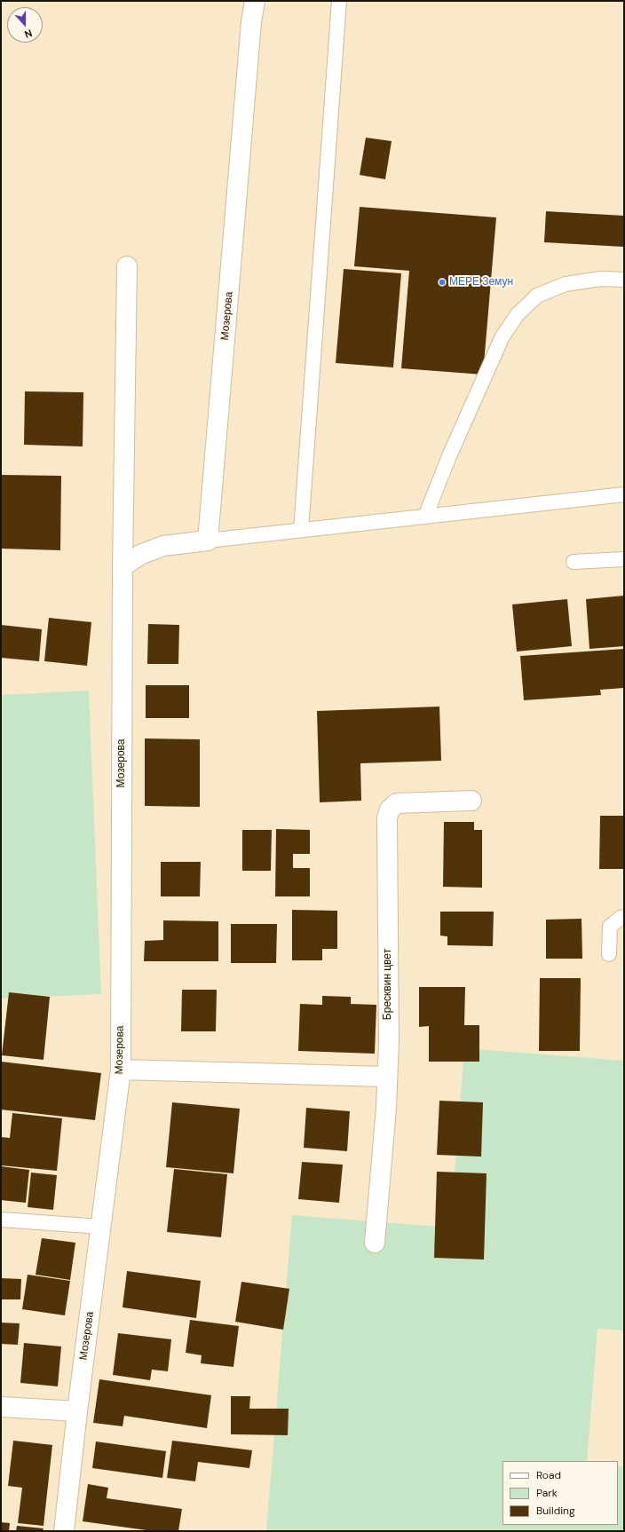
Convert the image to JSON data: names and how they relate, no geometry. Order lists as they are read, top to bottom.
{
  "streets": {
    "street": ["Мозерова", "Бресквин цвет"]
  },
  "places": ["МЕРЕ Земун"],
  "legend": ["Road", "Park", "Building"],
  "north": "bottom"
}
